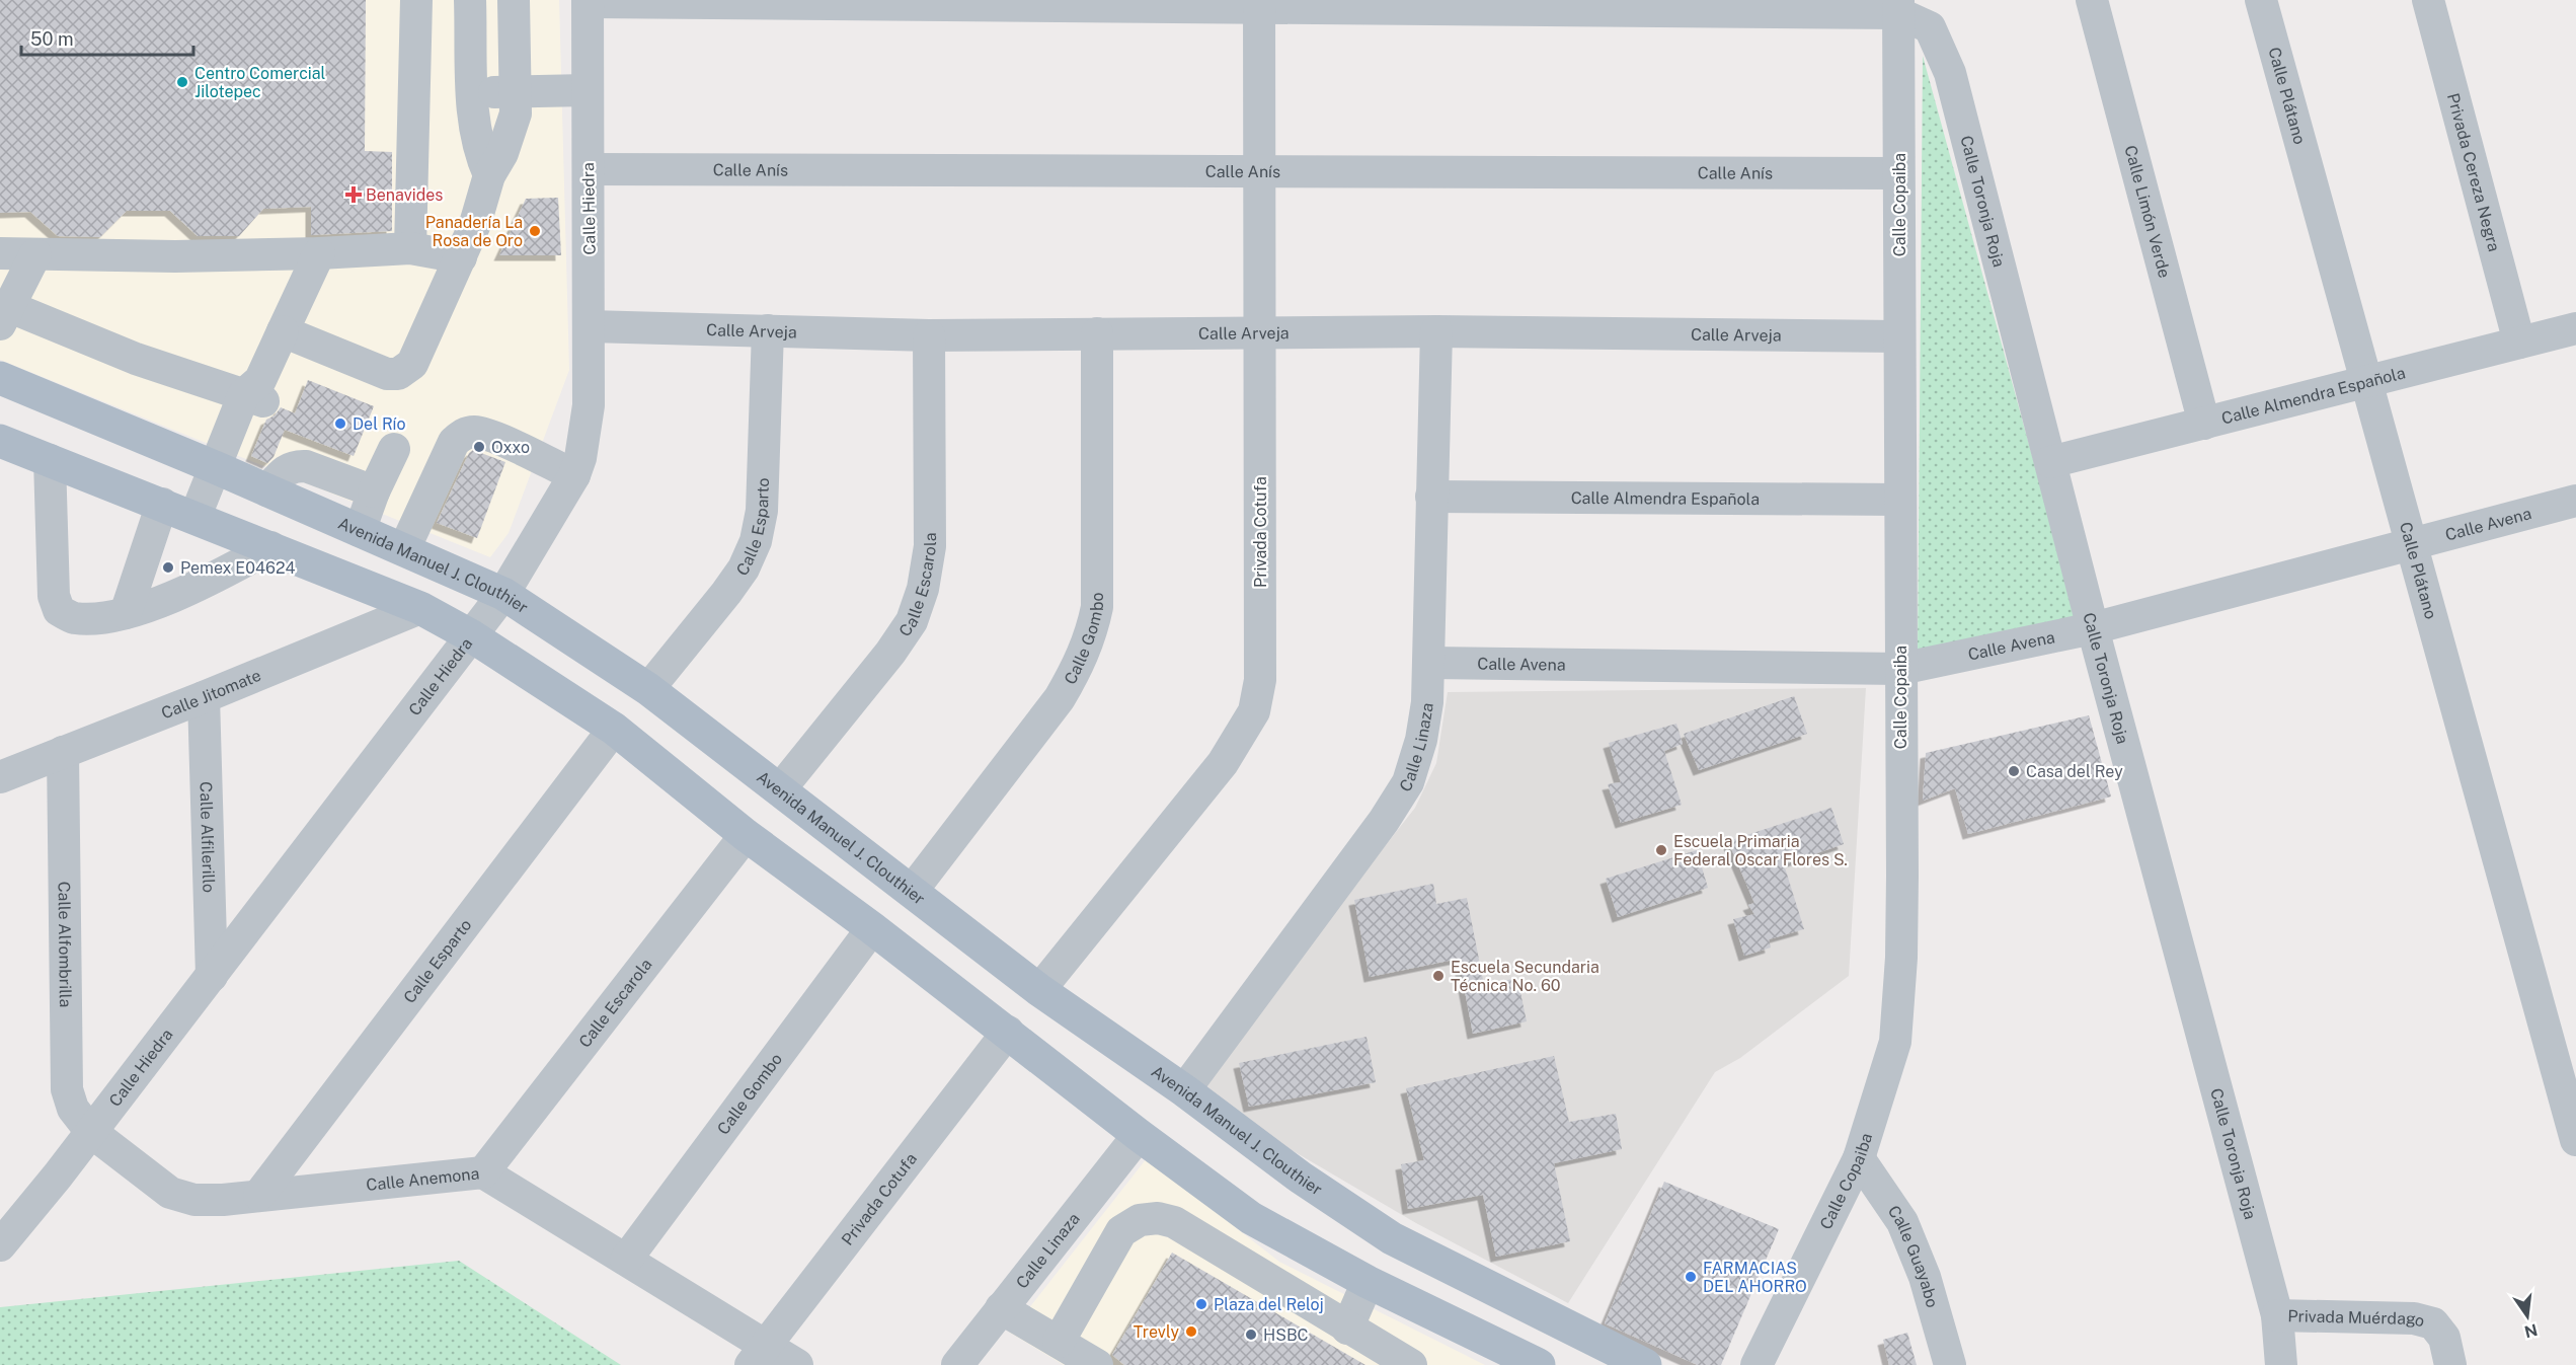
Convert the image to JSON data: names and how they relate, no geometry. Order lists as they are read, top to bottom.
{
  "streets": {
    "main road": ["Avenida Manuel J. Clouthier"],
    "street": [
      "Calle Plátano",
      "Calle Anís",
      "Privada Cereza Negra",
      "Calle Toronja Roja",
      "Calle Copaiba",
      "Calle Hiedra",
      "Calle Limón Verde",
      "Calle Arveja",
      "Calle Almendra Española",
      "Calle Avena",
      "Calle Esparto",
      "Privada Cotufa",
      "Calle Escarola",
      "Calle Gombo",
      "Calle Jitomate",
      "Calle Linaza",
      "Calle Alfilerillo",
      "Calle Alfombrilla",
      "Calle Anemona",
      "Calle Guayabo",
      "Privada Muérdago"
    ]
  },
  "crossings": [
    ["Calle Plátano", "Calle Almendra Española"],
    ["Calle Plátano", "Calle Avena"],
    ["Calle Anís", "Calle Copaiba"],
    ["Calle Anís", "Calle Hiedra"],
    ["Calle Anís", "Privada Cotufa"],
    ["Privada Cereza Negra", "Calle Almendra Española"],
    ["Calle Toronja Roja", "Calle Copaiba"],
    ["Calle Toronja Roja", "Calle Almendra Española"],
    ["Calle Toronja Roja", "Calle Avena"],
    ["Calle Toronja Roja", "Privada Muérdago"],
    ["Calle Copaiba", "Calle Arveja"],
    ["Calle Copaiba", "Calle Almendra Española"],
    ["Calle Copaiba", "Calle Avena"],
    ["Calle Copaiba", "Calle Guayabo"],
    ["Calle Hiedra", "Calle Arveja"],
    ["Calle Hiedra", "Avenida Manuel J. Clouthier"],
    ["Calle Hiedra", "Calle Alfilerillo"],
    ["Calle Hiedra", "Calle Alfombrilla"],
    ["Calle Hiedra", "Calle Anemona"],
    ["Calle Limón Verde", "Calle Almendra Española"],
    ["Calle Arveja", "Calle Esparto"],
    ["Calle Arveja", "Privada Cotufa"],
    ["Calle Arveja", "Calle Escarola"],
    ["Calle Arveja", "Calle Gombo"],
    ["Calle Arveja", "Calle Linaza"],
    ["Calle Almendra Española", "Calle Linaza"],
    ["Calle Avena", "Calle Linaza"],
    ["Calle Esparto", "Avenida Manuel J. Clouthier"],
    ["Calle Esparto", "Calle Anemona"],
    ["Privada Cotufa", "Avenida Manuel J. Clouthier"],
    ["Privada Cotufa", "Calle Anemona"],
    ["Avenida Manuel J. Clouthier", "Calle Escarola"],
    ["Avenida Manuel J. Clouthier", "Calle Gombo"],
    ["Avenida Manuel J. Clouthier", "Calle Linaza"],
    ["Calle Escarola", "Calle Anemona"],
    ["Calle Gombo", "Calle Anemona"],
    ["Calle Jitomate", "Calle Alfilerillo"],
    ["Calle Jitomate", "Calle Alfombrilla"],
    ["Calle Alfombrilla", "Calle Anemona"]
  ],
  "places": {
    "other": [
      "Centro Comercial Jilotepec",
      "Panadería La Rosa de Oro",
      "Del Río",
      "Oxxo",
      "Pemex E04624",
      "Casa del Rey",
      "Escuela Primaria Federal Oscar Flores S.",
      "Escuela Secundaria Técnica No. 60",
      "FARMACIAS DEL AHORRO",
      "Plaza del Reloj",
      "Trevly",
      "HSBC"
    ],
    "health": ["Benavides"]
  },
  "scale_bar": "50 m",
  "north": "bottom"
}
